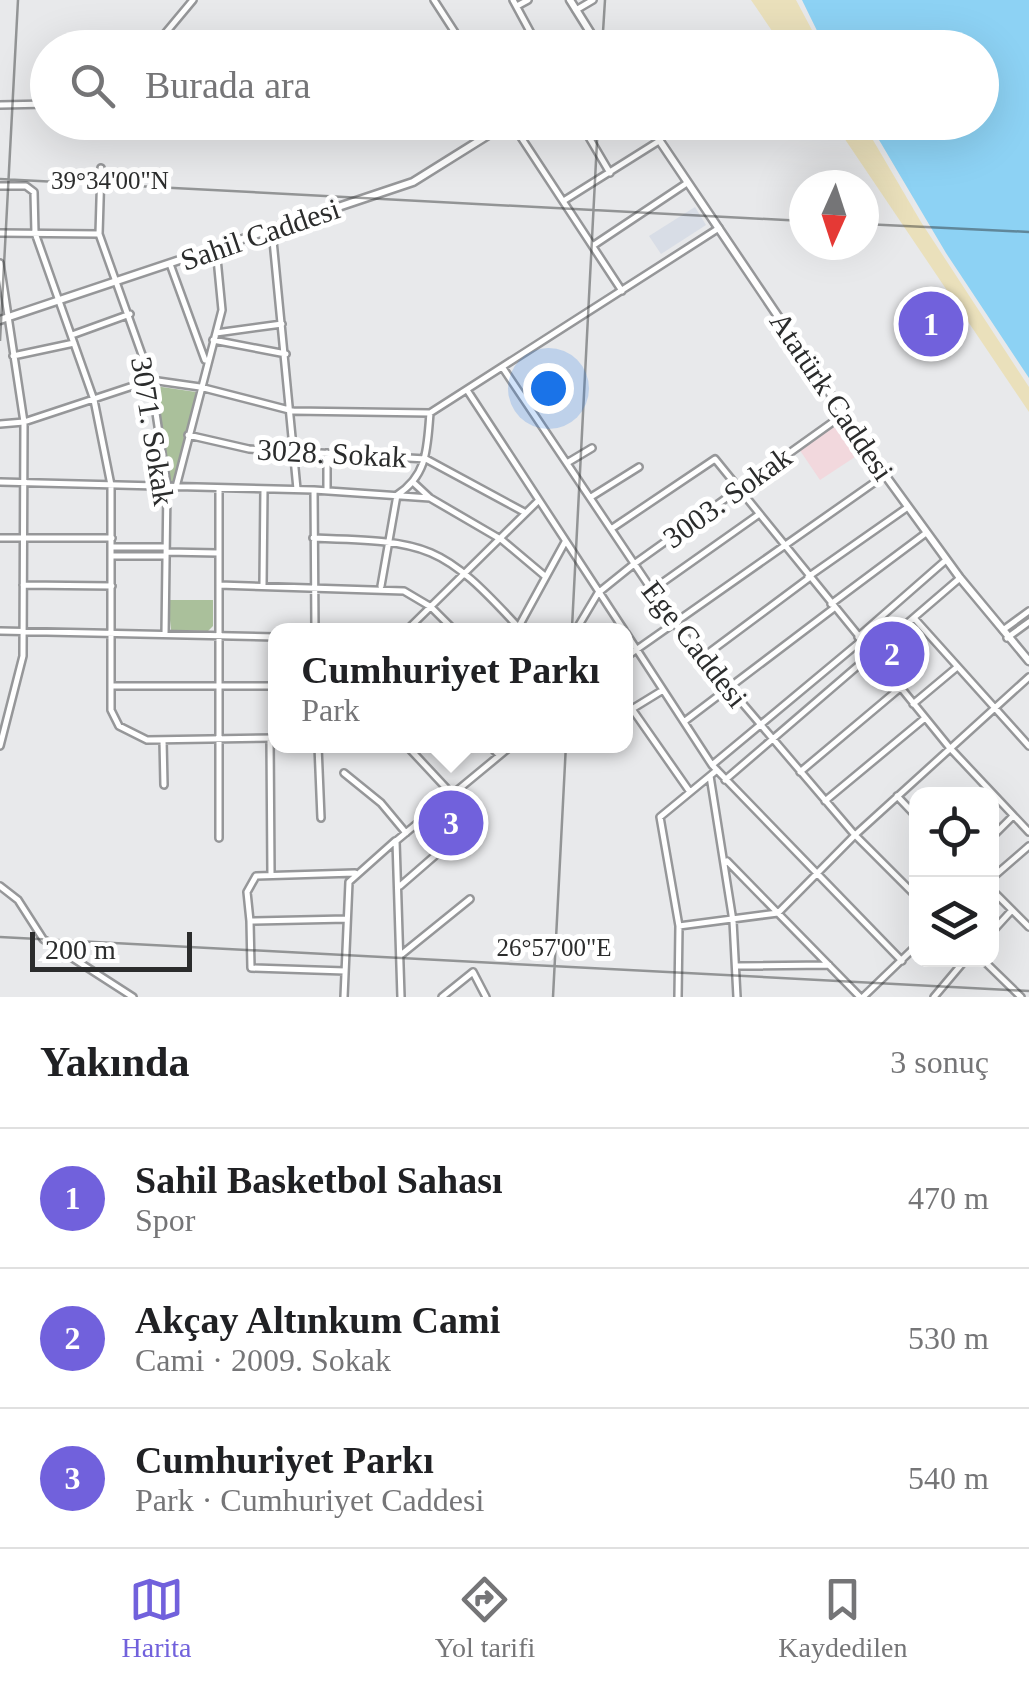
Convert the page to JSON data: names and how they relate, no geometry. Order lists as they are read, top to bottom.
{
  "streets": {
    "main road": ["Sahil Caddesi", "Atatürk Caddesi"],
    "street": [
      "3071. Sokak",
      "3028. Sokak",
      "3003. Sokak",
      "Ege Caddesi"
    ]
  },
  "crossings": [
    ["Sahil Caddesi", "3071. Sokak"],
    ["Atatürk Caddesi", "3003. Sokak"],
    ["3003. Sokak", "Ege Caddesi"]
  ],
  "scale_bar": "200 m",
  "north": "bottom",
  "page": {
    "search": "Burada ara",
    "pins": ["1", "2", "3"],
    "popup": ["Cumhuriyet Parkı", "Park"],
    "scale": "200 m",
    "heading": ["Yakında", "3 sonuç"],
    "list": [
      {
        "mark": "1",
        "name": "Sahil Basketbol Sahası",
        "note": "Spor",
        "value": "470 m"
      },
      {
        "mark": "2",
        "name": "Akçay Altınkum Cami",
        "note": "Cami · 2009. Sokak",
        "value": "530 m"
      },
      {
        "mark": "3",
        "name": "Cumhuriyet Parkı",
        "note": "Park · Cumhuriyet Caddesi",
        "value": "540 m"
      }
    ],
    "nav": ["Harita", "Yol tarifi", "Kaydedilen"]
  },
  "coordinates": ["39°34'00\"N", "26°57'00\"E"]
}
